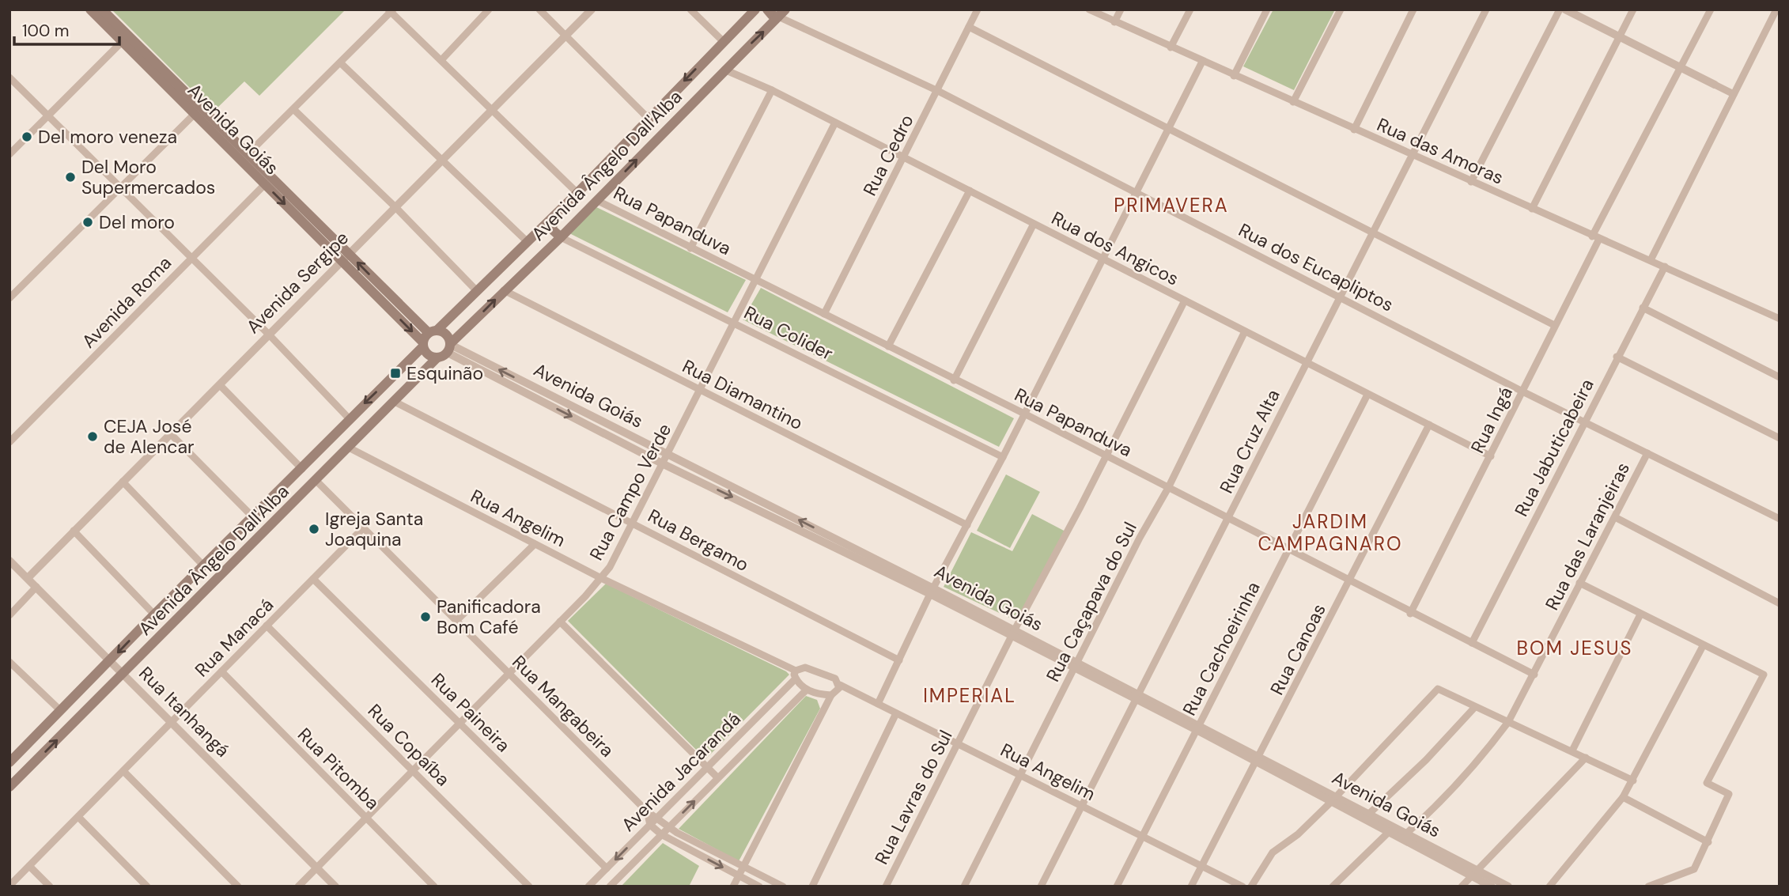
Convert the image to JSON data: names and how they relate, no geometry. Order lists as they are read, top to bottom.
{
  "streets": {
    "main road": ["Avenida Goiás", "Avenida Ângelo Dall'Alba"],
    "street": [
      "Rua das Amoras",
      "Rua Cedro",
      "Rua Papanduva",
      "Rua dos Angicos",
      "Rua dos Eucapliptos",
      "Avenida Sergipe",
      "Avenida Roma",
      "Rua Colider",
      "Rua Diamantino",
      "Rua Ingá",
      "Rua Cruz Alta",
      "Rua Jabuticabeira",
      "Rua Campo Verde",
      "Rua Angelim",
      "Rua das Laranjeiras",
      "Rua Bergamo",
      "Rua Caçapava do Sul",
      "Rua Manacá",
      "Rua Cachoeirinha",
      "Rua Canoas",
      "Rua Mangabeira",
      "Rua Itanhangá",
      "Rua Paineira",
      "Rua Copaíba",
      "Rua Pitomba",
      "Avenida Jacarandá",
      "Rua Lavras do Sul"
    ]
  },
  "crossings": [
    ["Avenida Goiás", "Avenida Ângelo Dall'Alba"],
    ["Avenida Goiás", "Avenida Sergipe"],
    ["Avenida Goiás", "Avenida Roma"],
    ["Avenida Goiás", "Rua Cruz Alta"],
    ["Avenida Goiás", "Rua Campo Verde"],
    ["Avenida Goiás", "Rua das Laranjeiras"],
    ["Avenida Goiás", "Rua Caçapava do Sul"],
    ["Avenida Goiás", "Rua Cachoeirinha"],
    ["Avenida Goiás", "Rua Canoas"],
    ["Avenida Goiás", "Rua Lavras do Sul"],
    ["Rua das Amoras", "Rua Ingá"],
    ["Rua das Amoras", "Rua Cruz Alta"],
    ["Rua das Amoras", "Rua Jabuticabeira"],
    ["Rua Cedro", "Rua Papanduva"],
    ["Rua Cedro", "Rua dos Angicos"],
    ["Rua Cedro", "Rua dos Eucapliptos"],
    ["Avenida Ângelo Dall'Alba", "Rua Papanduva"],
    ["Avenida Ângelo Dall'Alba", "Rua dos Angicos"],
    ["Avenida Ângelo Dall'Alba", "Rua dos Eucapliptos"],
    ["Avenida Ângelo Dall'Alba", "Rua Colider"],
    ["Avenida Ângelo Dall'Alba", "Rua Diamantino"],
    ["Avenida Ângelo Dall'Alba", "Rua Angelim"],
    ["Avenida Ângelo Dall'Alba", "Rua Bergamo"],
    ["Avenida Ângelo Dall'Alba", "Rua Mangabeira"],
    ["Avenida Ângelo Dall'Alba", "Rua Itanhangá"],
    ["Rua Papanduva", "Rua Ingá"],
    ["Rua Papanduva", "Rua Cruz Alta"],
    ["Rua Papanduva", "Rua Jabuticabeira"],
    ["Rua Papanduva", "Rua Campo Verde"],
    ["Rua Papanduva", "Rua das Laranjeiras"],
    ["Rua Papanduva", "Rua Caçapava do Sul"],
    ["Rua Papanduva", "Rua Cachoeirinha"],
    ["Rua Papanduva", "Rua Canoas"],
    ["Rua Papanduva", "Rua Lavras do Sul"],
    ["Rua dos Angicos", "Rua Ingá"],
    ["Rua dos Angicos", "Rua Cruz Alta"],
    ["Rua dos Angicos", "Rua Campo Verde"],
    ["Rua dos Angicos", "Rua Caçapava do Sul"],
    ["Rua dos Angicos", "Rua Cachoeirinha"],
    ["Rua dos Angicos", "Rua Canoas"],
    ["Rua dos Angicos", "Rua Lavras do Sul"],
    ["Rua dos Eucapliptos", "Rua Ingá"],
    ["Rua dos Eucapliptos", "Rua Cruz Alta"],
    ["Rua dos Eucapliptos", "Rua Jabuticabeira"],
    ["Rua dos Eucapliptos", "Rua das Laranjeiras"],
    ["Avenida Sergipe", "Rua Itanhangá"],
    ["Rua Colider", "Rua Campo Verde"],
    ["Rua Diamantino", "Rua Campo Verde"],
    ["Rua Cruz Alta", "Rua Angelim"],
    ["Rua Campo Verde", "Rua Angelim"],
    ["Rua Campo Verde", "Rua Bergamo"],
    ["Rua Campo Verde", "Rua Mangabeira"],
    ["Rua Campo Verde", "Rua Itanhangá"],
    ["Rua Campo Verde", "Rua Paineira"],
    ["Rua Campo Verde", "Rua Copaíba"],
    ["Rua Campo Verde", "Rua Pitomba"],
    ["Rua Angelim", "Rua Caçapava do Sul"],
    ["Rua Angelim", "Rua Cachoeirinha"],
    ["Rua Angelim", "Rua Canoas"],
    ["Rua Angelim", "Rua Lavras do Sul"],
    ["Rua Manacá", "Rua Mangabeira"],
    ["Rua Manacá", "Rua Itanhangá"],
    ["Rua Manacá", "Rua Paineira"],
    ["Rua Manacá", "Rua Copaíba"],
    ["Rua Manacá", "Rua Pitomba"],
    ["Rua Mangabeira", "Avenida Jacarandá"],
    ["Rua Paineira", "Avenida Jacarandá"]
  ],
  "districts": [
    "PRIMAVERA",
    "JARDIM CAMPAGNARO",
    "BOM JESUS",
    "IMPERIAL"
  ],
  "places": {
    "other": [
      "Del moro veneza",
      "Del Moro Supermercados",
      "Del moro",
      "CEJA José de Alencar",
      "Igreja Santa Joaquina",
      "Panificadora Bom Café"
    ],
    "transit": ["Esquinão"]
  },
  "scale_bar": "100 m"
}
